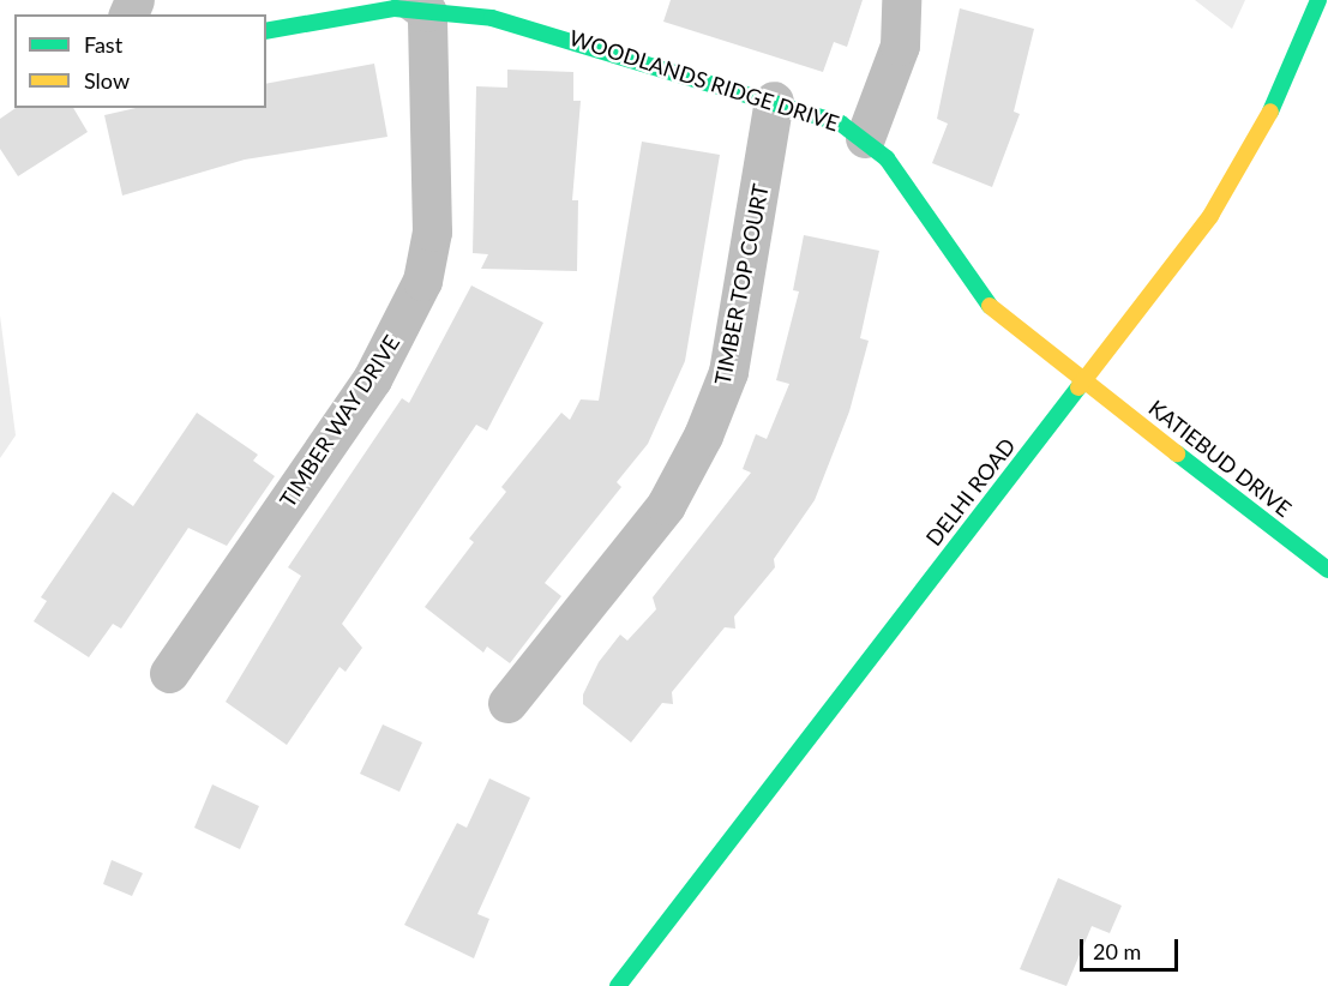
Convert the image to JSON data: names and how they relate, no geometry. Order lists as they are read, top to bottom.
{
  "streets": {
    "street": [
      "WOODLANDS RIDGE DRIVE",
      "TIMBER TOP COURT",
      "TIMBER WAY DRIVE",
      "KATIEBUD DRIVE",
      "DELHI ROAD"
    ]
  },
  "crossings": [
    ["WOODLANDS RIDGE DRIVE", "TIMBER TOP COURT"],
    ["WOODLANDS RIDGE DRIVE", "TIMBER WAY DRIVE"],
    ["WOODLANDS RIDGE DRIVE", "KATIEBUD DRIVE"],
    ["WOODLANDS RIDGE DRIVE", "DELHI ROAD"],
    ["KATIEBUD DRIVE", "DELHI ROAD"]
  ],
  "legend": ["Fast", "Slow"],
  "scale_bar": "20 m"
}
